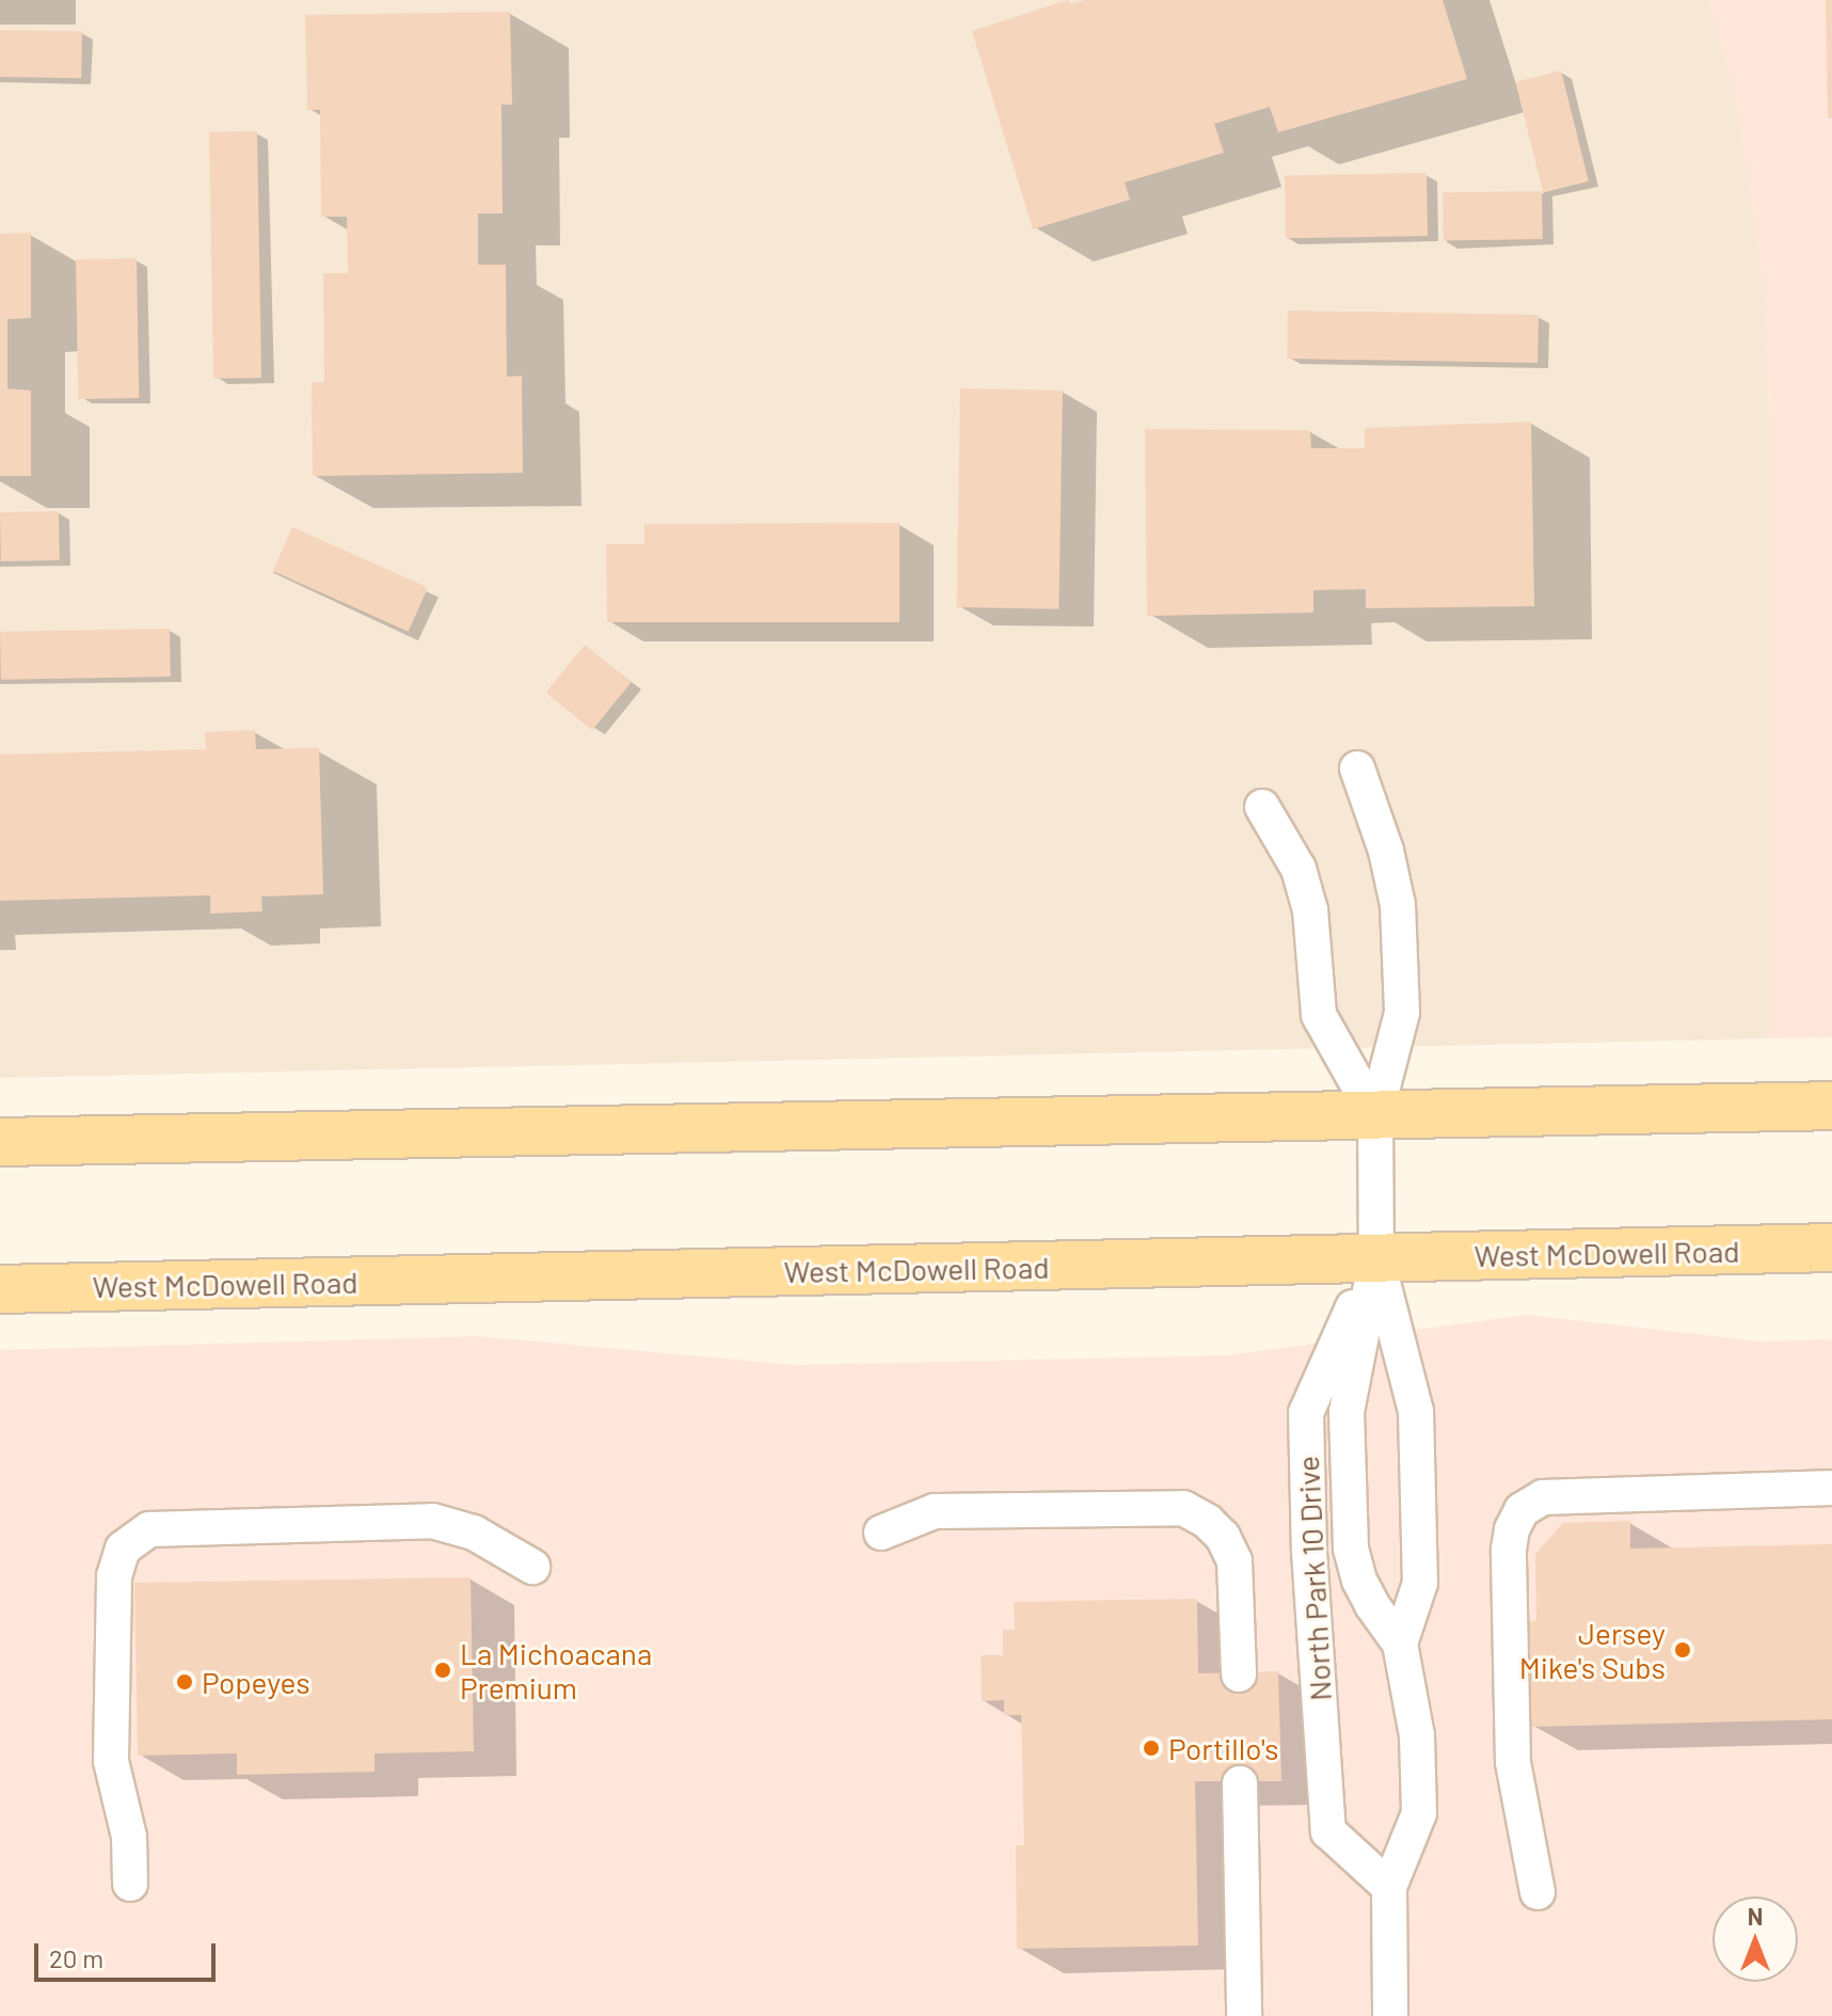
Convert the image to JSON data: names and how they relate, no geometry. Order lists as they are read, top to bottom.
{
  "streets": {
    "main road": ["West McDowell Road"],
    "lane": ["North Park 10 Drive"]
  },
  "crossings": [
    ["West McDowell Road", "North Park 10 Drive"]
  ],
  "places": [
    "Jersey Mike's Subs",
    "La Michoacana Premium",
    "Popeyes",
    "Portillo's"
  ],
  "scale_bar": "20 m",
  "north": "top"
}
